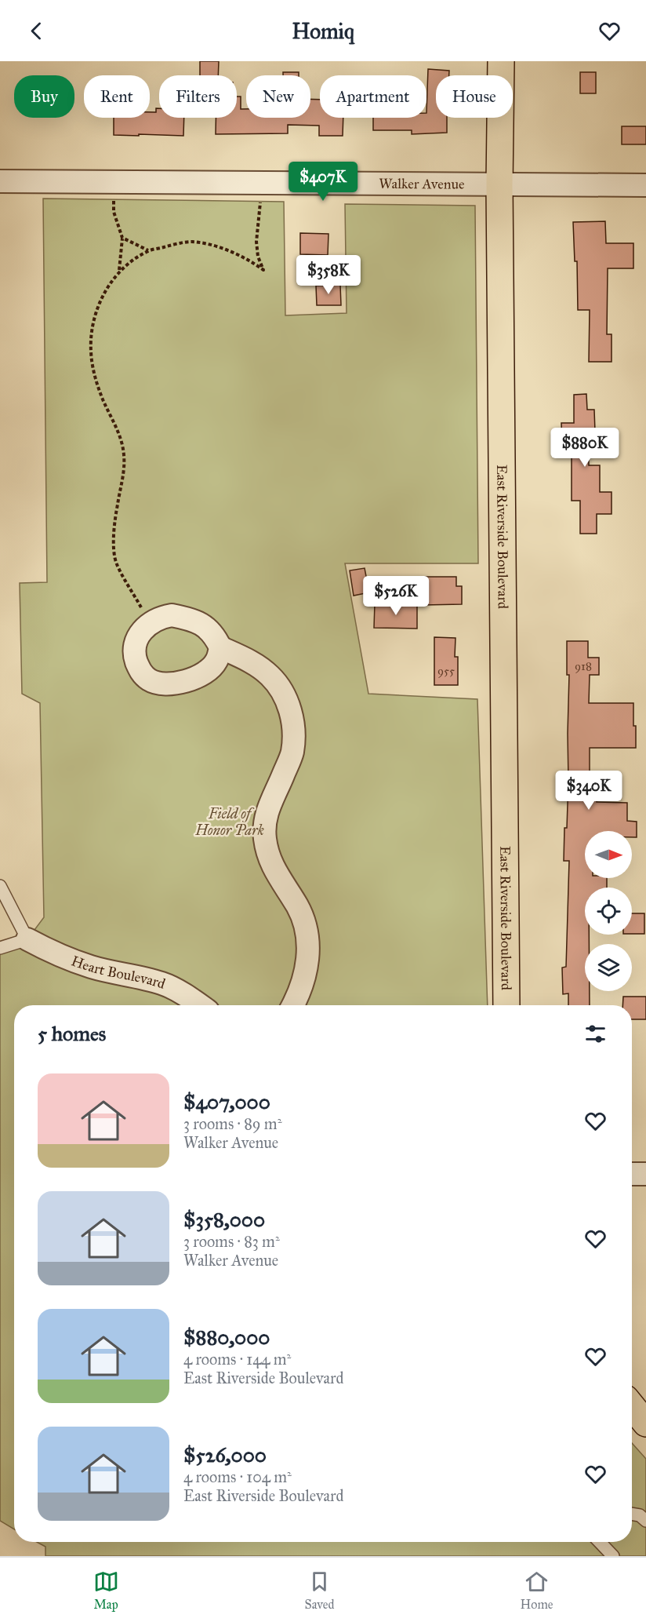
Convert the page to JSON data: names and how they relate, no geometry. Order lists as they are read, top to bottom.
{
  "streets": {
    "main road": ["East Riverside Boulevard"],
    "street": ["Walker Avenue", "Heart Boulevard"]
  },
  "crossings": [
    ["Walker Avenue", "East Riverside Boulevard"]
  ],
  "parks": ["Field of Honor Park"],
  "house_numbers": ["918", "955"],
  "north": "right",
  "page": {
    "header": "Homiq",
    "chip": [
      "Buy",
      "Rent",
      "Filters",
      "New",
      "Apartment",
      "House"
    ],
    "price": [
      "$407K",
      "$358K",
      "$880K",
      "$526K",
      "$340K"
    ],
    "heading": "5 homes",
    "list": [
      {
        "name": "$407,000",
        "note": "3 rooms · 89 m² · Walker Avenue"
      },
      {
        "name": "$358,000",
        "note": "3 rooms · 83 m² · Walker Avenue"
      },
      {
        "name": "$880,000",
        "note": "4 rooms · 144 m² · East Riverside Boulevard"
      },
      {
        "name": "$526,000",
        "note": "4 rooms · 104 m² · East Riverside Boulevard"
      }
    ],
    "tabs": ["Map", "Saved", "Home"]
  }
}
